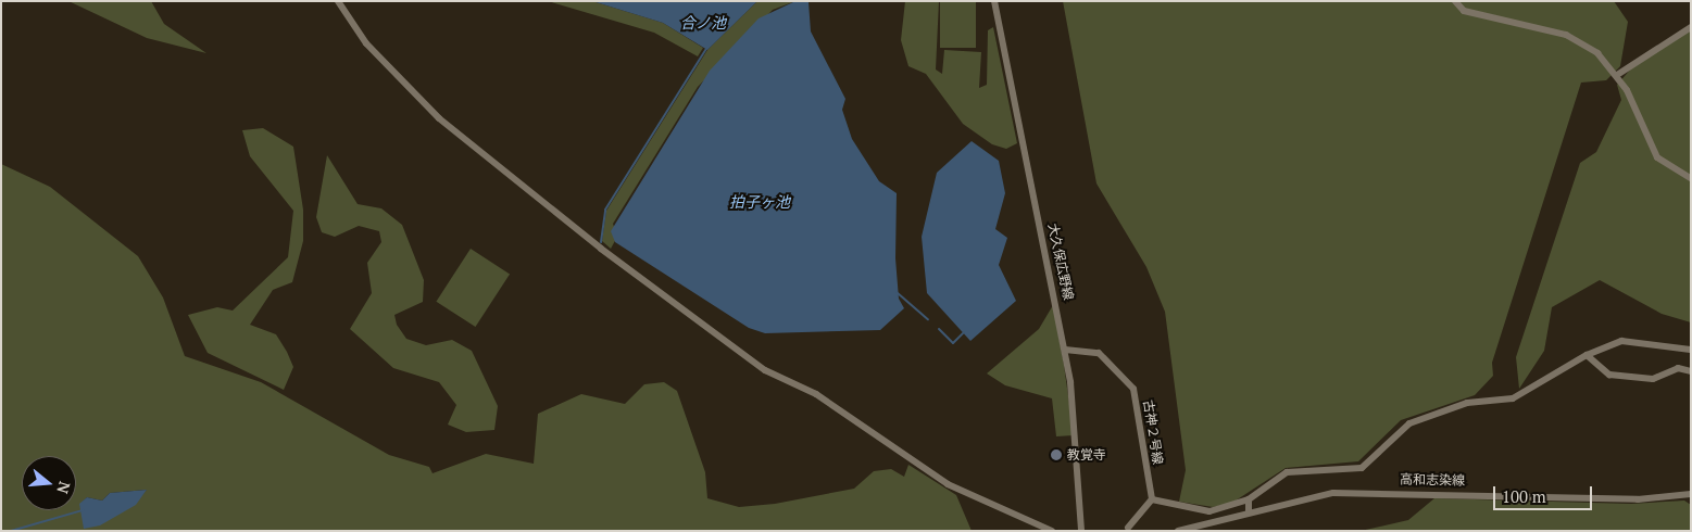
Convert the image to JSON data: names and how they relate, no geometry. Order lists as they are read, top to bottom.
{
  "streets": {
    "street": ["大久保広野線", "古神２号線", "高和志染線"]
  },
  "crossings": [
    ["大久保広野線", "古神２号線"]
  ],
  "water": ["合ノ池", "拍子ヶ池"],
  "places": ["教覚寺"],
  "scale_bar": "100 m",
  "north": "right"
}
